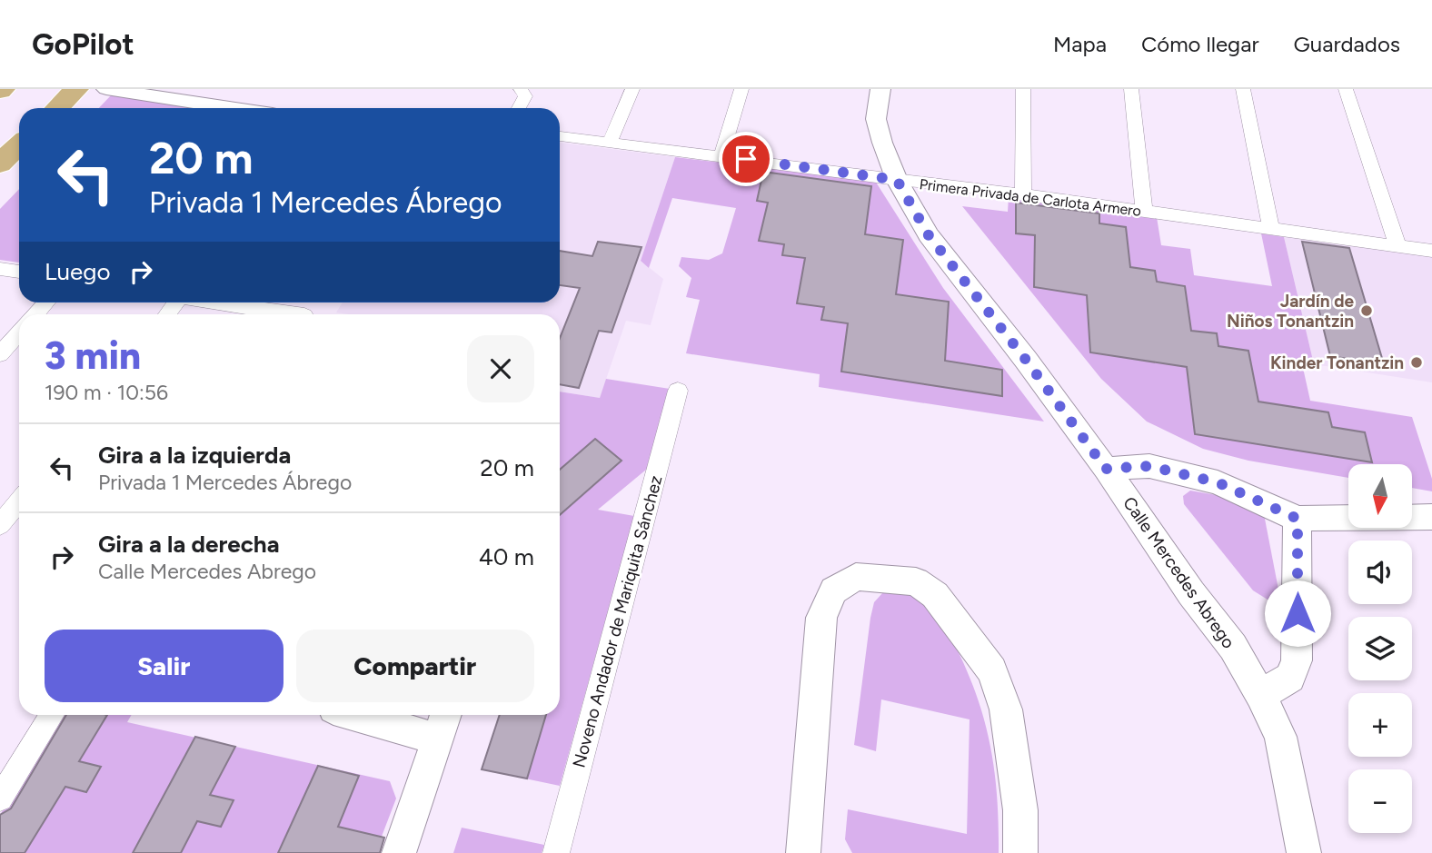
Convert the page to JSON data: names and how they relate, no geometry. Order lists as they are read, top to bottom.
{
  "streets": {
    "street": ["Primera Privada de Carlota Armero", "Calle Mercedes Abrego", "Noveno Andador de Mariquita Sánchez"]
  },
  "crossings": [
    ["Primera Privada de Carlota Armero", "Calle Mercedes Abrego"]
  ],
  "places": ["Jardín de Niños Tonantzin", "Kinder Tonantzin"],
  "north": "bottom",
  "page": {
    "header": "GoPilot",
    "nav": ["Mapa", "Cómo llegar", "Guardados"],
    "turn": ["20 m", "Privada 1 Mercedes Ábrego"],
    "then": "Luego",
    "heading": ["3 min", "190 m · 10:56"],
    "list": [
      {
        "name": "Gira a la izquierda",
        "note": "Privada 1 Mercedes Ábrego",
        "value": "20 m"
      },
      {
        "name": "Gira a la derecha",
        "note": "Calle Mercedes Abrego",
        "value": "40 m"
      }
    ],
    "map_buttons": ["+", "−"],
    "buttons": ["Salir", "Compartir"]
  }
}
